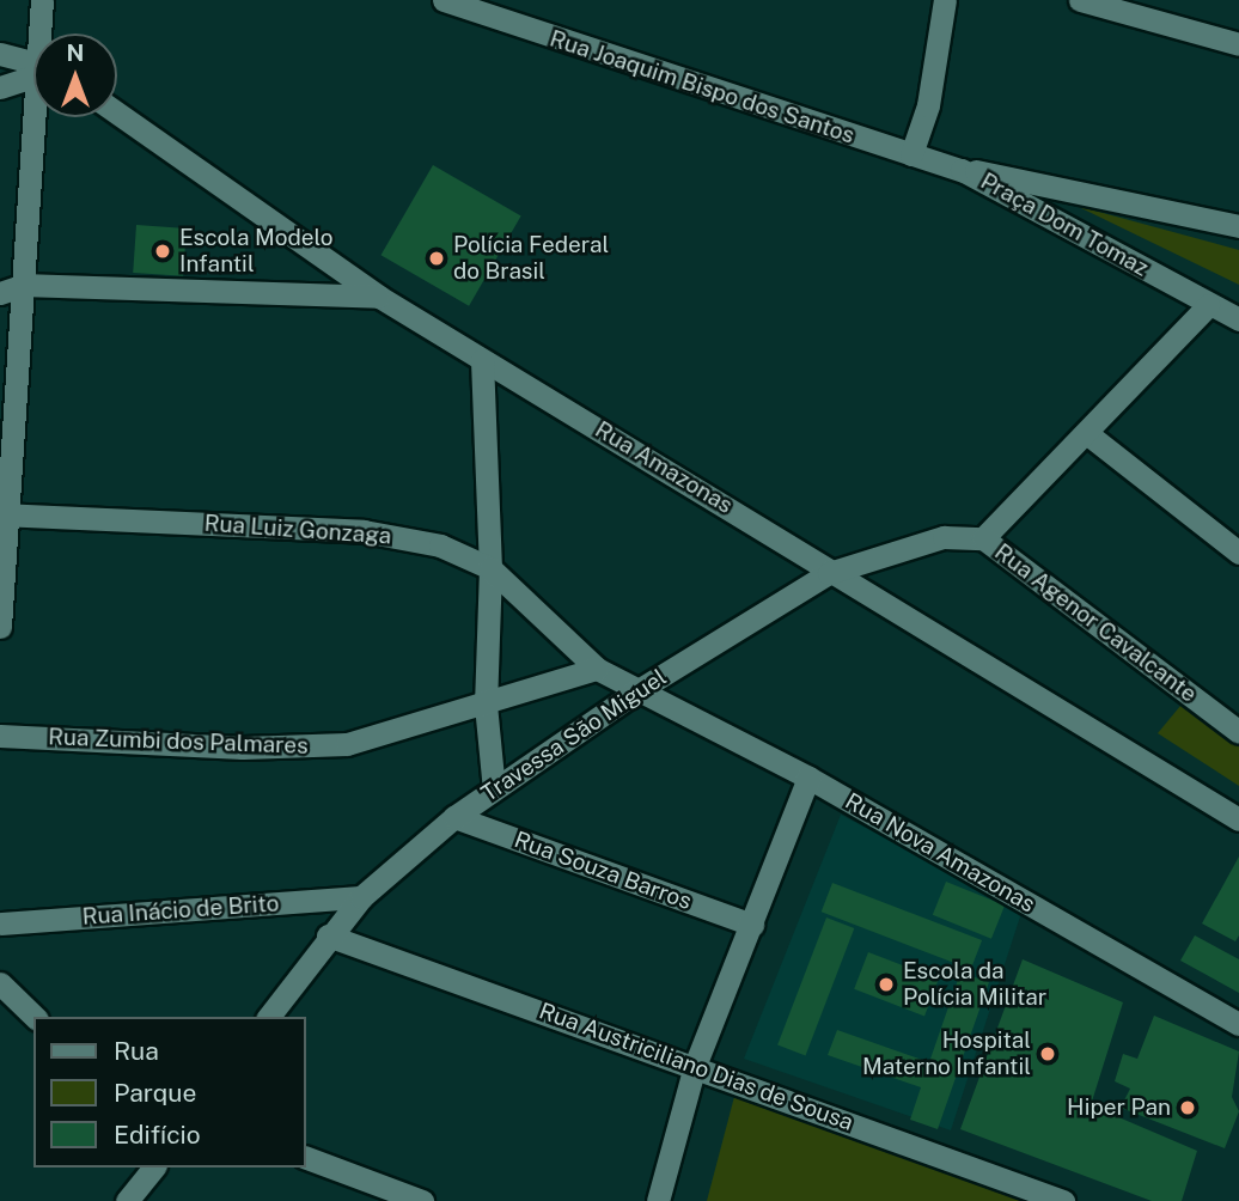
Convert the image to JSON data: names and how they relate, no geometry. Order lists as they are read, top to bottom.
{
  "streets": {
    "street": [
      "Rua Joaquim Bispo dos Santos",
      "Praça Dom Tomaz",
      "Rua Amazonas",
      "Rua Luiz Gonzaga",
      "Rua Agenor Cavalcante",
      "Travessa São Miguel",
      "Rua Zumbi dos Palmares",
      "Rua Nova Amazonas",
      "Rua Souza Barros",
      "Rua Inácio de Brito",
      "Rua Austriciliano Dias de Sousa"
    ]
  },
  "crossings": [
    ["Rua Joaquim Bispo dos Santos", "Praça Dom Tomaz"],
    ["Rua Amazonas", "Travessa São Miguel"],
    ["Rua Luiz Gonzaga", "Travessa São Miguel"],
    ["Rua Luiz Gonzaga", "Rua Zumbi dos Palmares"],
    ["Rua Luiz Gonzaga", "Rua Nova Amazonas"],
    ["Rua Agenor Cavalcante", "Travessa São Miguel"],
    ["Travessa São Miguel", "Rua Nova Amazonas"],
    ["Travessa São Miguel", "Rua Souza Barros"],
    ["Travessa São Miguel", "Rua Inácio de Brito"],
    ["Travessa São Miguel", "Rua Austriciliano Dias de Sousa"]
  ],
  "places": [
    "Escola Modelo Infantil",
    "Polícia Federal do Brasil",
    "Escola da Polícia Militar",
    "Hospital Materno Infantil",
    "Hiper Pan"
  ],
  "legend": ["Rua", "Parque", "Edifício"],
  "north": "top"
}
